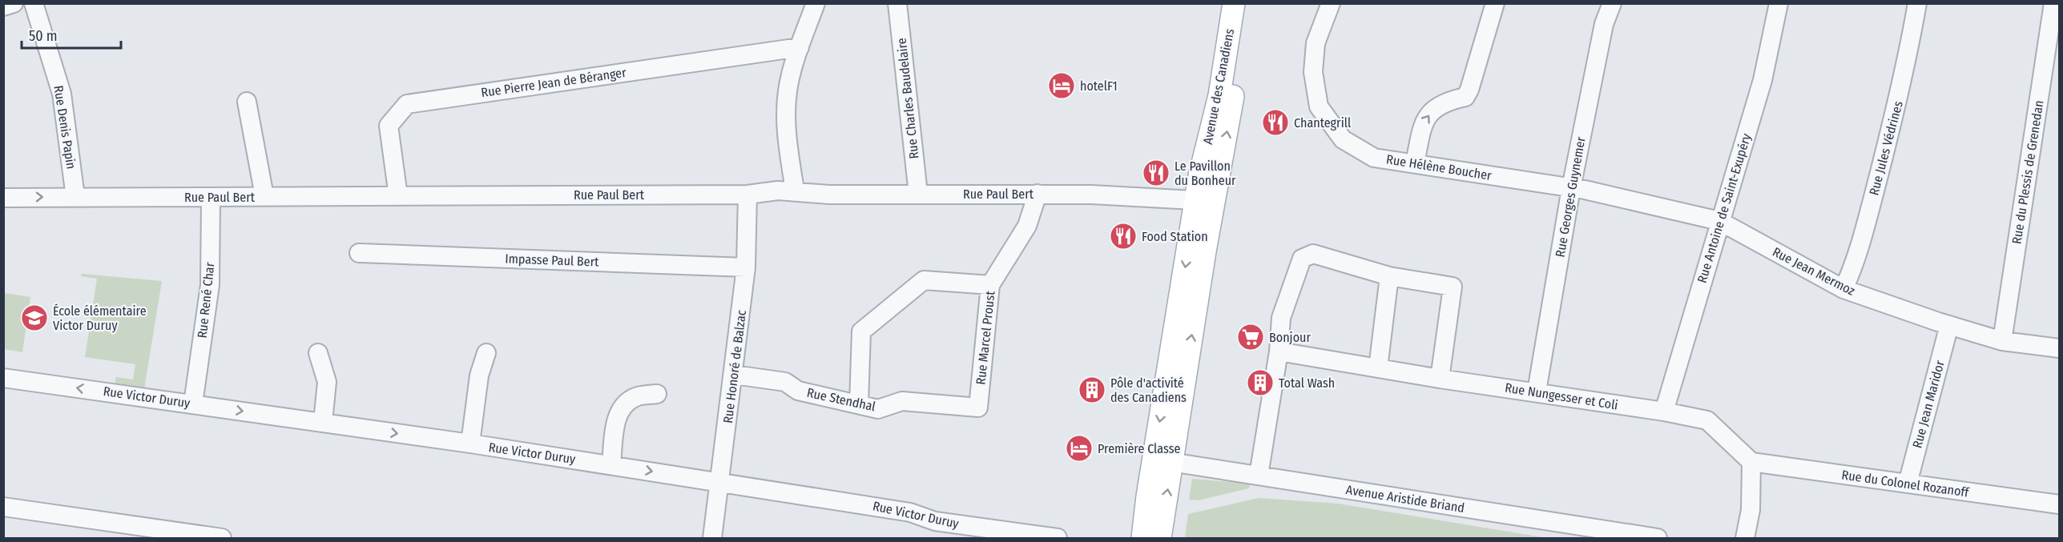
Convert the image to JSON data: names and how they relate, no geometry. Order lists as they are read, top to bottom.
{
  "streets": {
    "main road": ["Avenue des Canadiens"],
    "street": [
      "Rue Pierre Jean de Béranger",
      "Rue Charles Baudelaire",
      "Rue Denis Papin",
      "Rue Jules Védrines",
      "Rue Hélène Boucher",
      "Rue du Plessis de Grenedan",
      "Rue Paul Bert",
      "Rue Georges Guynemer",
      "Rue Antoine de Saint-Exupéry",
      "Impasse Paul Bert",
      "Rue Jean Mermoz",
      "Rue René Char",
      "Rue Marcel Proust",
      "Rue Honoré de Balzac",
      "Rue Nungesser et Coli",
      "Rue Victor Duruy",
      "Rue Stendhal",
      "Rue Jean Maridor",
      "Rue du Colonel Rozanoff",
      "Avenue Aristide Briand"
    ]
  },
  "crossings": [
    ["Rue Pierre Jean de Béranger", "Rue Paul Bert"],
    ["Avenue des Canadiens", "Rue Paul Bert"],
    ["Avenue des Canadiens", "Avenue Aristide Briand"],
    ["Rue Charles Baudelaire", "Rue Paul Bert"],
    ["Rue Denis Papin", "Rue Paul Bert"],
    ["Rue Jules Védrines", "Rue Jean Mermoz"],
    ["Rue Hélène Boucher", "Rue Georges Guynemer"],
    ["Rue Hélène Boucher", "Rue Jean Mermoz"],
    ["Rue du Plessis de Grenedan", "Rue Jean Mermoz"],
    ["Rue Paul Bert", "Rue René Char"],
    ["Rue Paul Bert", "Rue Marcel Proust"],
    ["Rue Paul Bert", "Rue Honoré de Balzac"],
    ["Rue Georges Guynemer", "Rue Jean Mermoz"],
    ["Rue Georges Guynemer", "Rue Nungesser et Coli"],
    ["Rue Antoine de Saint-Exupéry", "Rue Jean Mermoz"],
    ["Rue Antoine de Saint-Exupéry", "Rue Nungesser et Coli"],
    ["Impasse Paul Bert", "Rue Honoré de Balzac"],
    ["Rue Jean Mermoz", "Rue Jean Maridor"],
    ["Rue René Char", "Rue Victor Duruy"],
    ["Rue Marcel Proust", "Rue Stendhal"],
    ["Rue Honoré de Balzac", "Rue Victor Duruy"],
    ["Rue Honoré de Balzac", "Rue Stendhal"],
    ["Rue Nungesser et Coli", "Rue du Colonel Rozanoff"],
    ["Rue Jean Maridor", "Rue du Colonel Rozanoff"]
  ],
  "places": {
    "hotel": ["hotelF1", "Première Classe"],
    "restaurant": ["Chantegrill", "Le Pavillon du Bonheur", "Food Station"],
    "school or university": ["École élémentaire Victor Duruy"],
    "supermarket": ["Bonjour"],
    "building": ["Total Wash", "Pôle d'activité des Canadiens"]
  },
  "scale_bar": "50 m"
}
